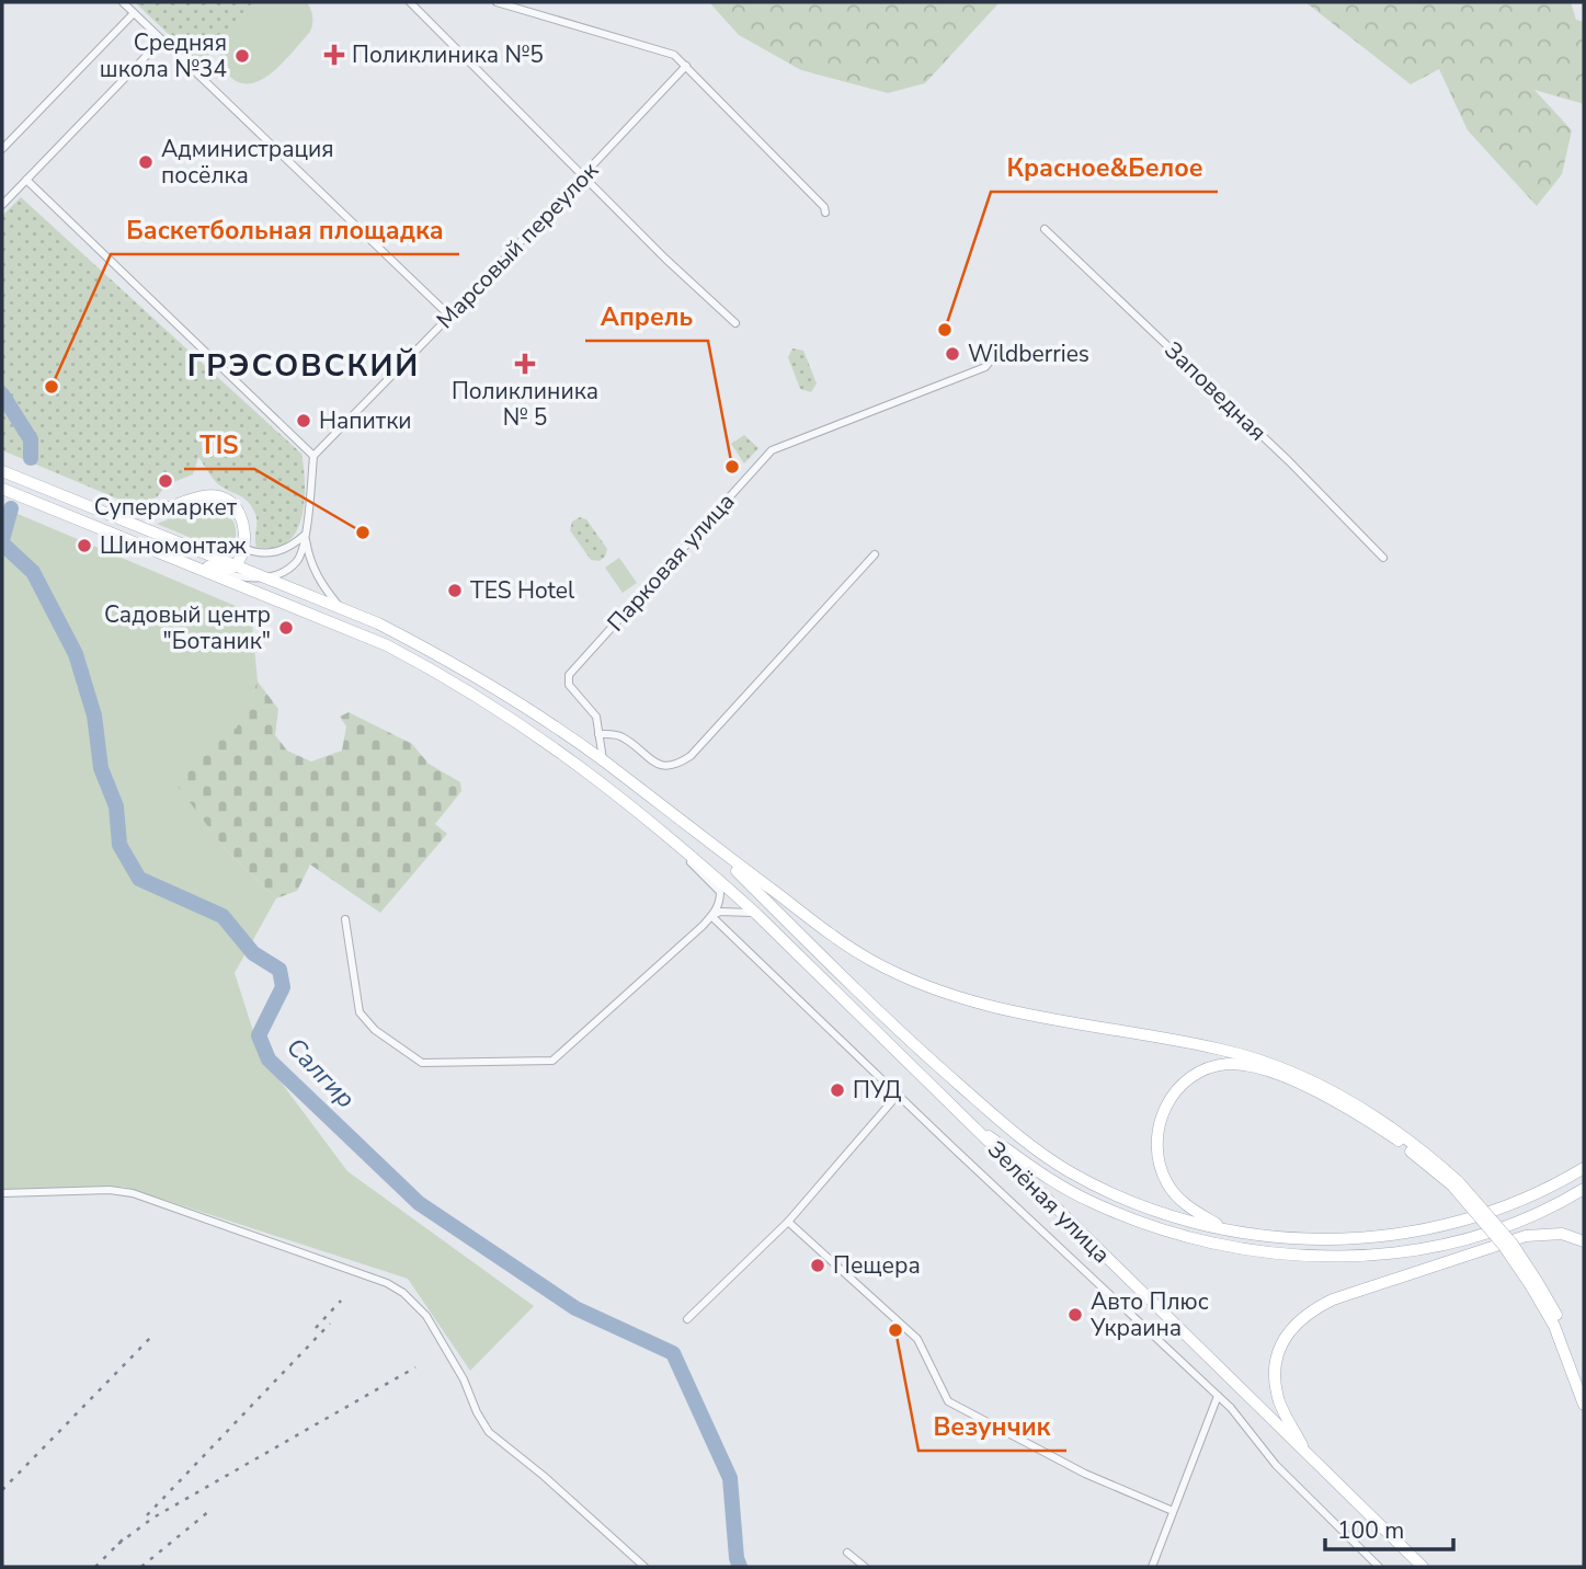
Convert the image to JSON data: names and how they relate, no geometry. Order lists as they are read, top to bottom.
{
  "streets": {
    "main road": ["Зелёная улица"],
    "street": ["Марсовый переулок", "Заповедная", "Парковая улица"]
  },
  "districts": ["ГРЭСОВСКИЙ"],
  "water": ["Салгир"],
  "places": {
    "health": ["Поликлиника №5", "Поликлиника № 5"],
    "other": [
      "Средняя школа №34",
      "Администрация посёлка",
      "Красное&Белое",
      "Wildberries",
      "Баскетбольная площадка",
      "Напитки",
      "Апрель",
      "Супермаркет",
      "TIS",
      "Шиномонтаж",
      "TES Hotel",
      "Садовый центр \"Ботаник\"",
      "ПУД",
      "Пещера",
      "Авто Плюс Украина",
      "Везунчик"
    ]
  },
  "scale_bar": "100 m"
}
